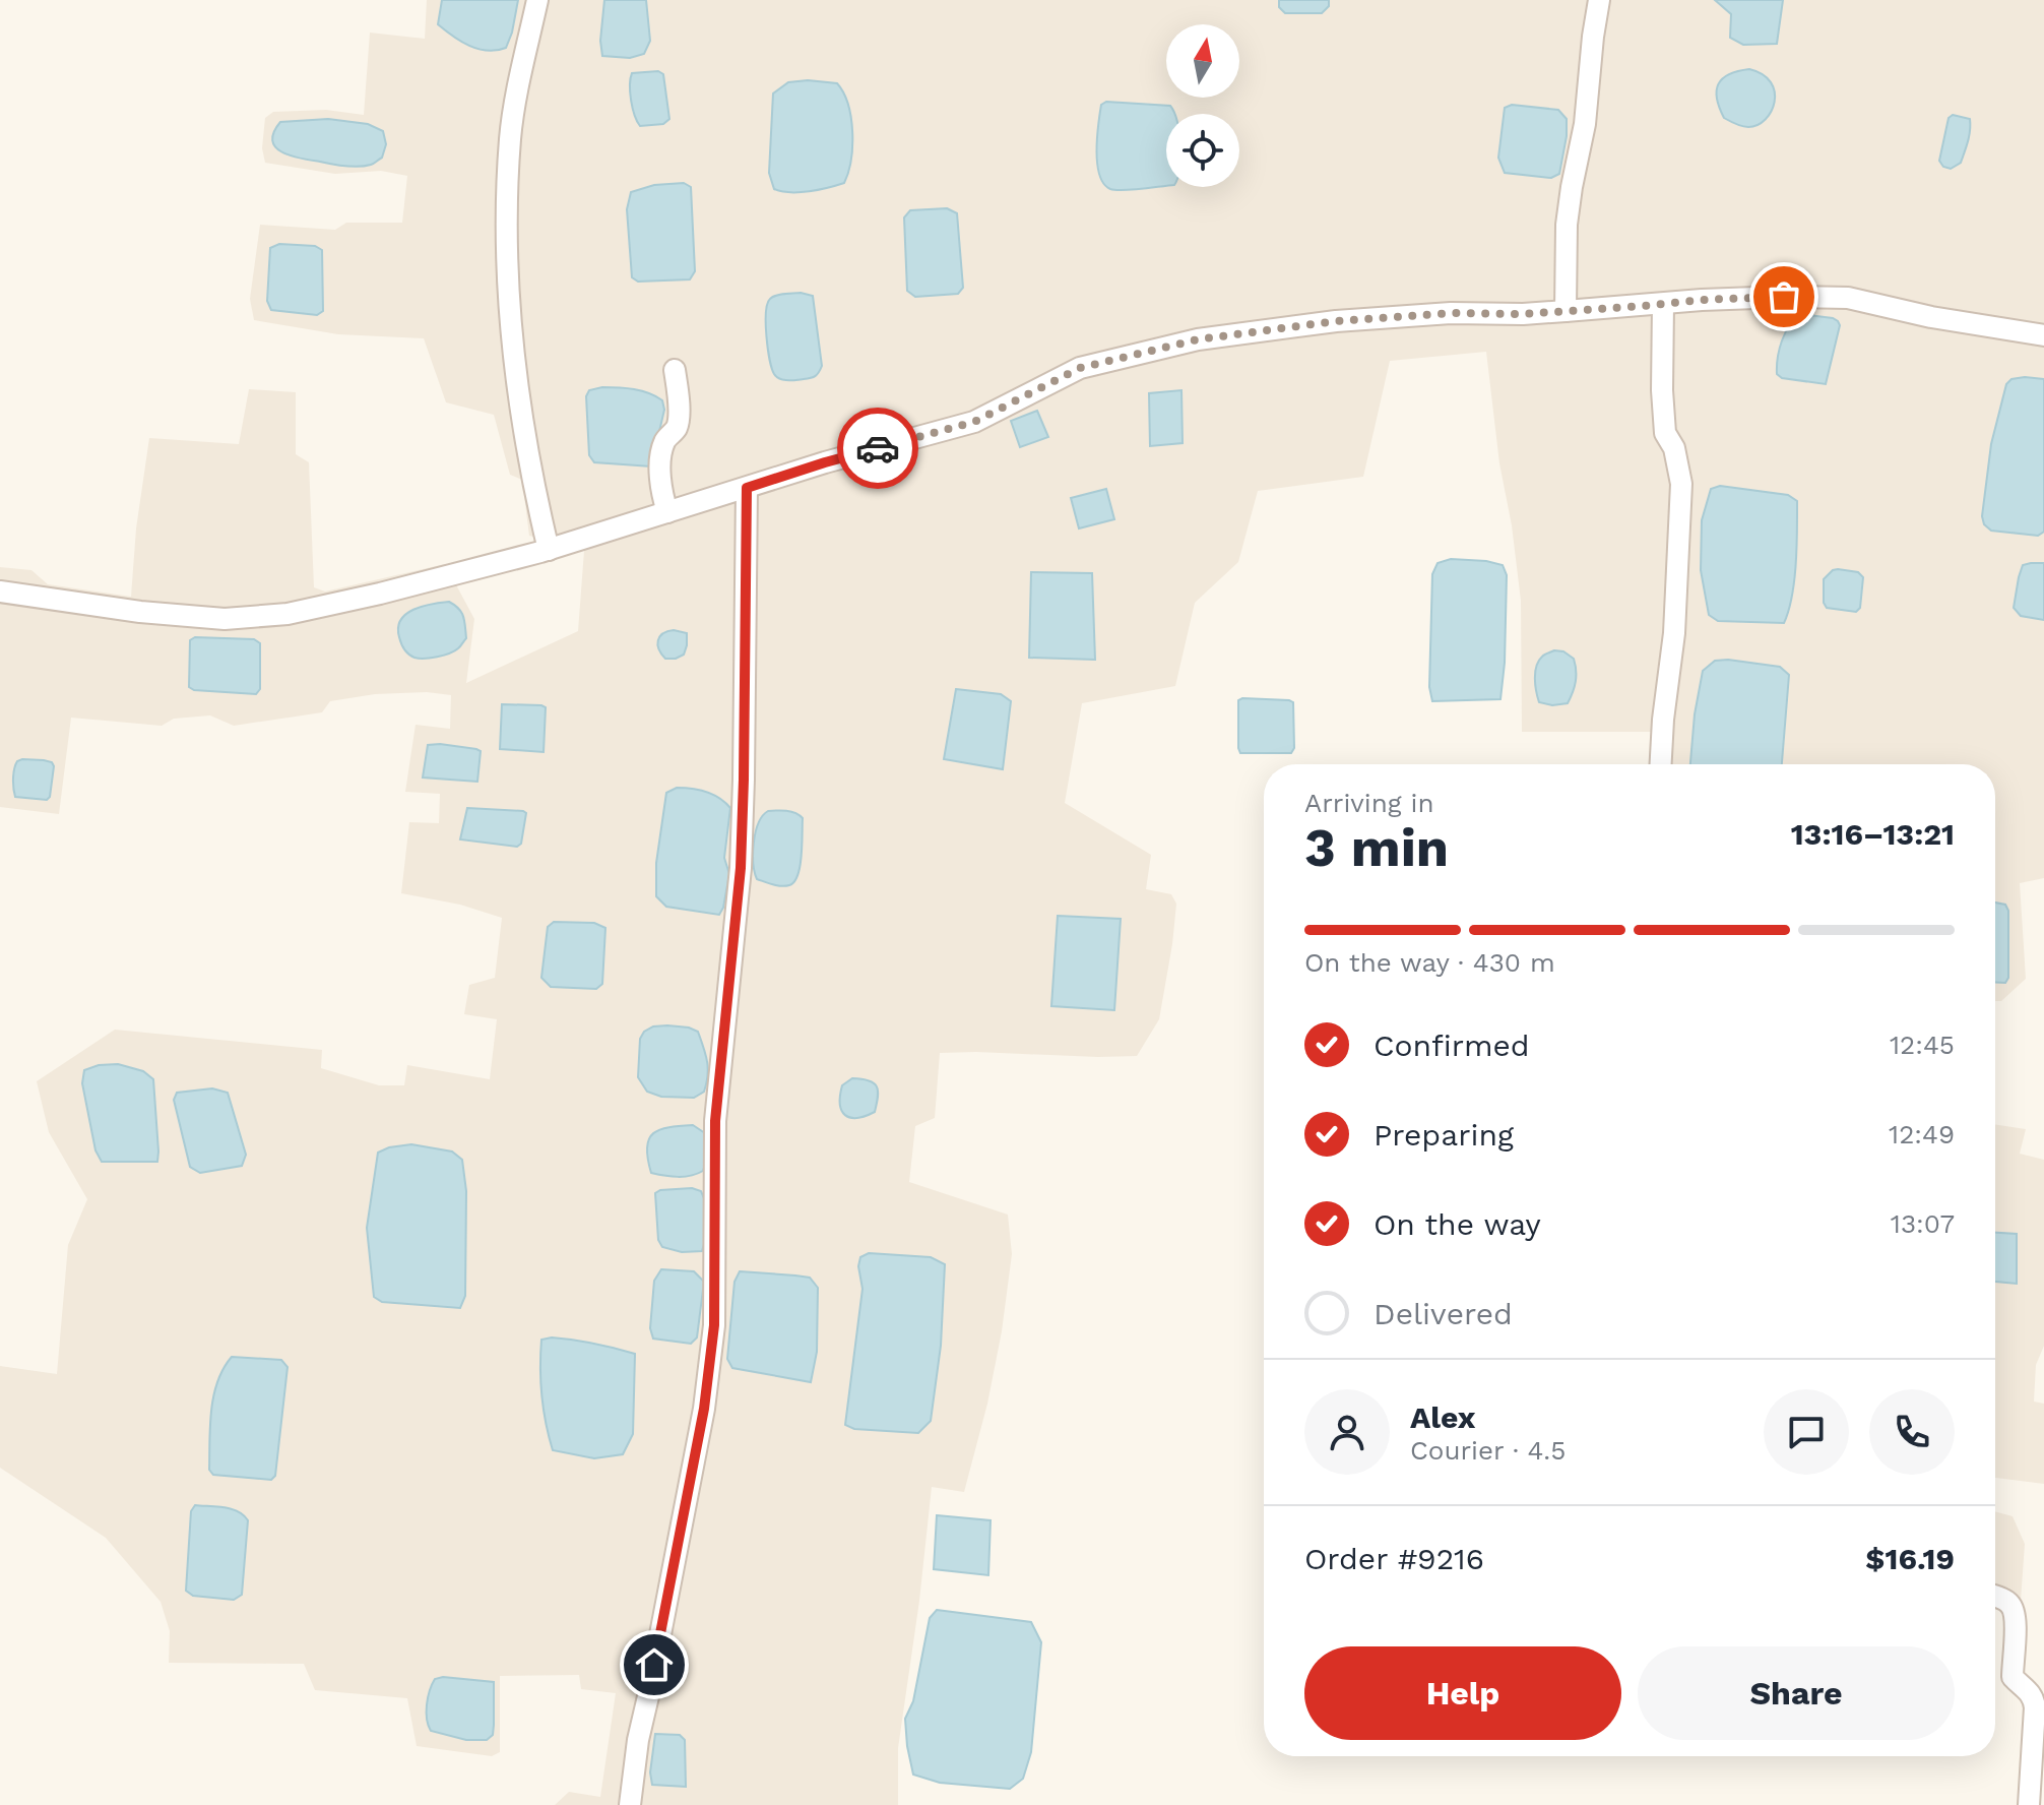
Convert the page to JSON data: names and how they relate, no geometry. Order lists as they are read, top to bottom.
{
  "north": "top",
  "page": {
    "heading": ["3 min", "Arriving in", "13:16–13:21"],
    "panel": [
      "Alex",
      "Courier · 4.5",
      "Order #9216",
      "$16.19"
    ],
    "bar": "On the way · 430 m",
    "list": [
      ["Confirmed", "12:45"],
      ["Preparing", "12:49"],
      ["On the way", "13:07"],
      "Delivered"
    ],
    "buttons": ["Help", "Share"]
  }
}
